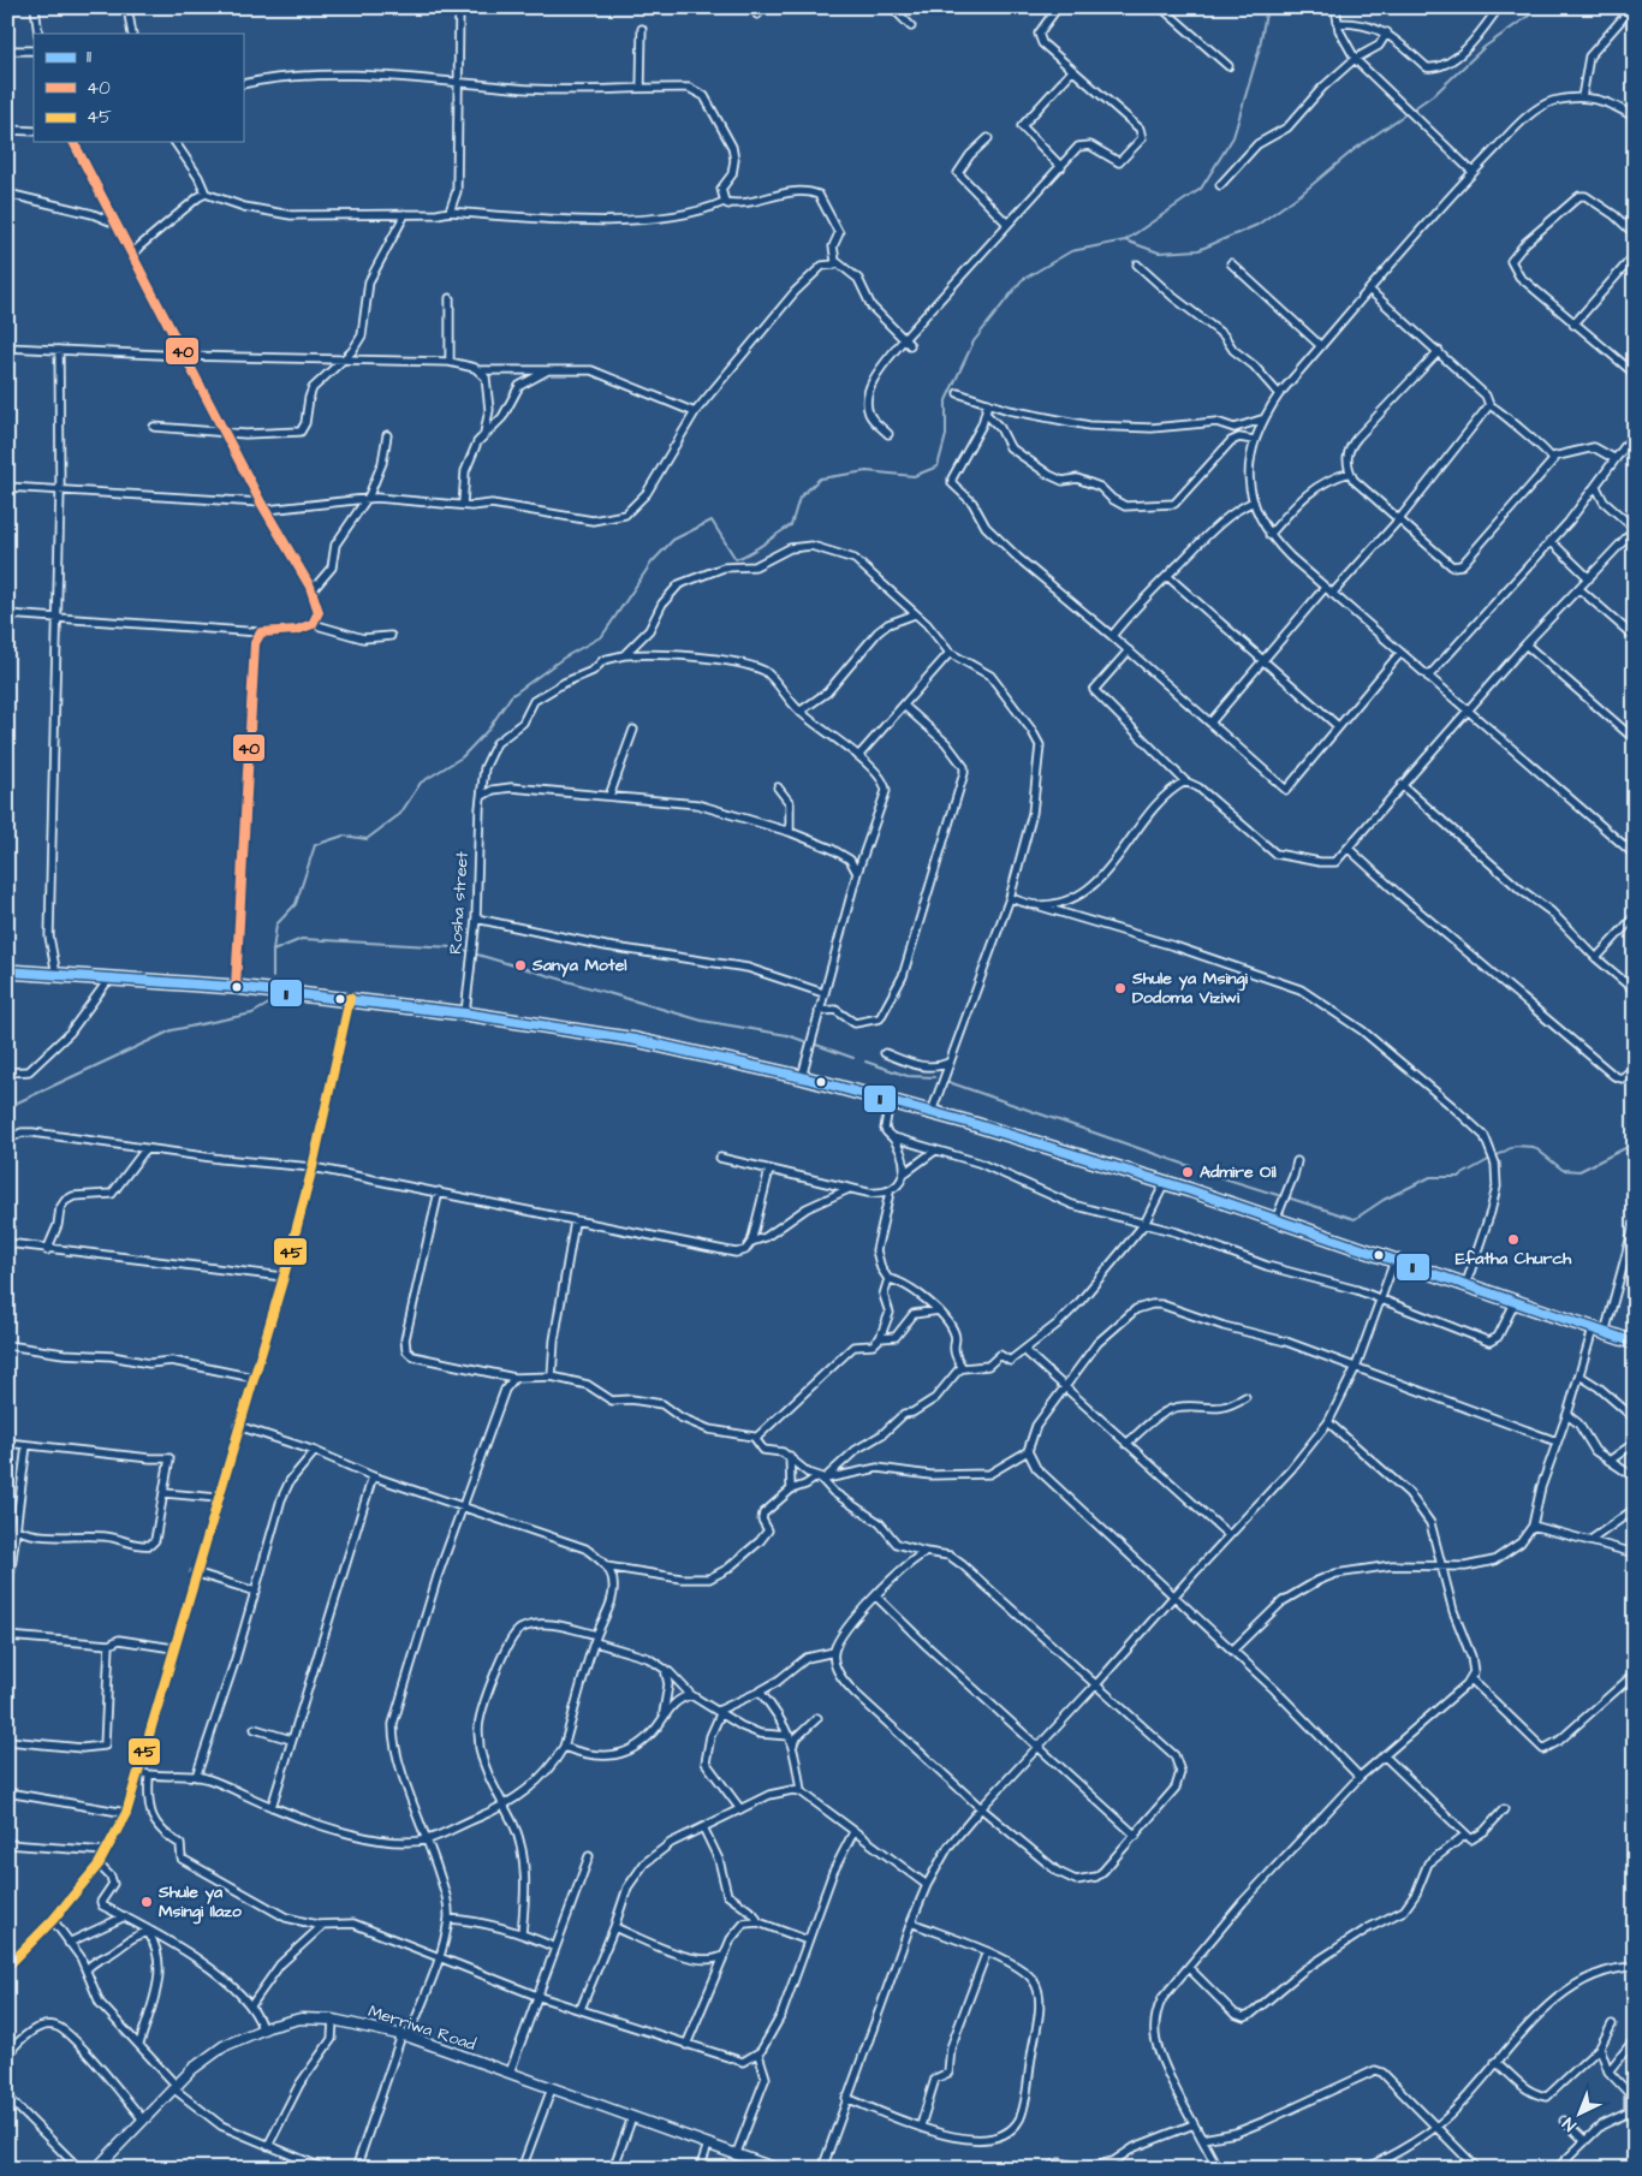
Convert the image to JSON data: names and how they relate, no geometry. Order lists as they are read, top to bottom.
{
  "streets": {
    "street": ["Rosha street", "Merriwa Road"]
  },
  "places": [
    "Sanya Motel",
    "Shule ya Msingi Dodoma Viziwi",
    "Admire Oil",
    "Efatha Church",
    "Shule ya Msingi Ilazo"
  ],
  "lines": ["transit line 40", "transit line 11", "transit line 45"],
  "legend": ["11", "40", "45"],
  "north": "bottom left"
}
